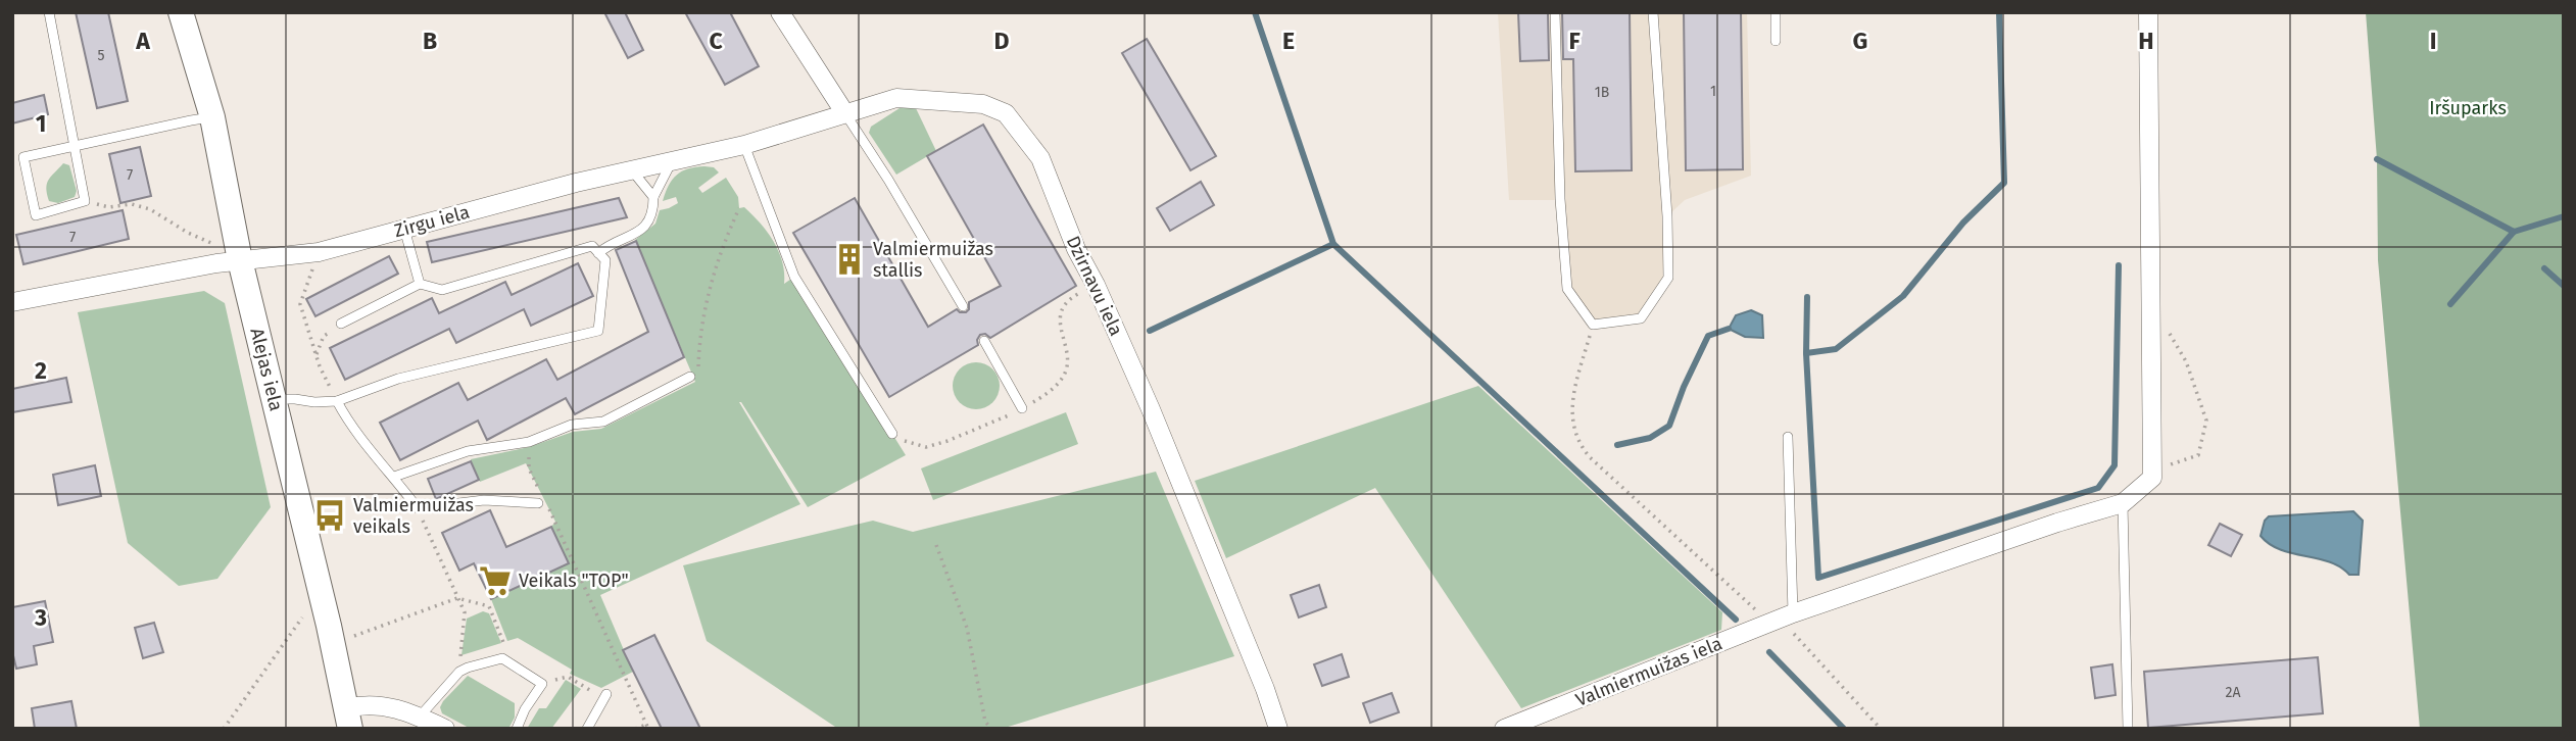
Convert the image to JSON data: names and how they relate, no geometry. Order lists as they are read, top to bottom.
{
  "streets": {
    "main road": ["Alejas iela"],
    "street": ["Zirgu iela", "Dzirnavu iela", "Valmiermuižas iela"]
  },
  "crossings": [
    ["Zirgu iela", "Dzirnavu iela"],
    ["Zirgu iela", "Alejas iela"]
  ],
  "parks": ["Iršuparks"],
  "places": {
    "building": ["Valmiermuižas stallis"],
    "bus stop": ["Valmiermuižas veikals"],
    "supermarket": ["Veikals \"TOP\""]
  },
  "house_numbers": [
    "5",
    "1",
    "1B",
    "7",
    "7",
    "2A"
  ],
  "grid": {
    "columns": [
      "A",
      "B",
      "C",
      "D",
      "E",
      "F",
      "G",
      "H",
      "I"
    ],
    "rows": ["1", "2", "3"]
  }
}
